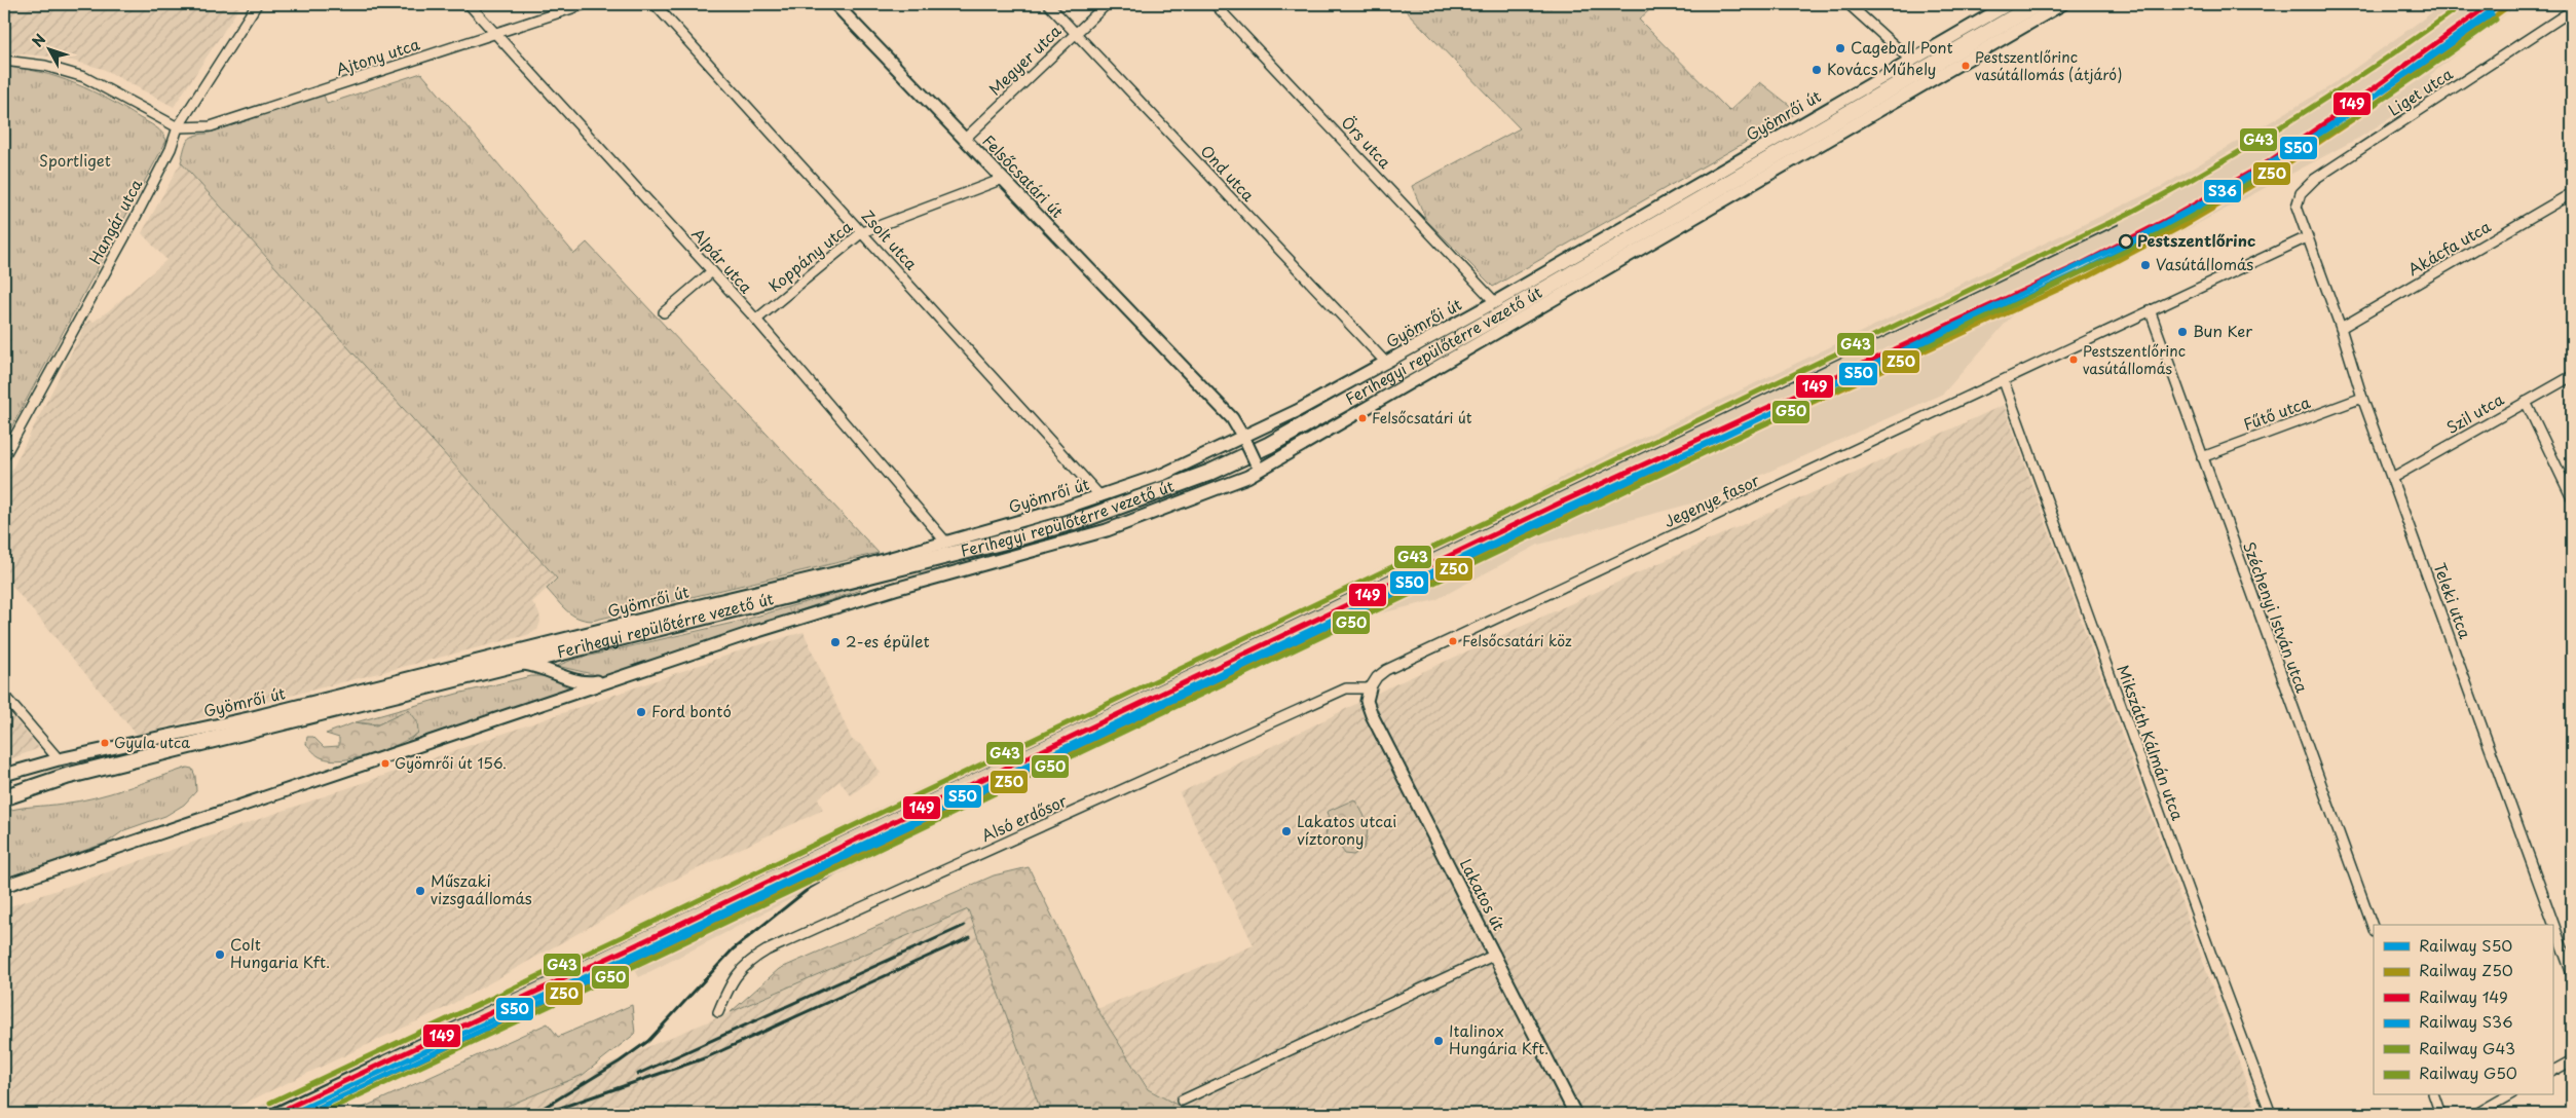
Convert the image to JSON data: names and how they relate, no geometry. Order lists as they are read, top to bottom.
{
  "streets": {
    "main road": ["Ferihegyi repülőtérre vezető út"],
    "street": [
      "Ajtony utca",
      "Megyer utca",
      "Liget utca",
      "Gyömrői út",
      "Örs utca",
      "Ond utca",
      "Felsőcsatári út",
      "Hangár utca",
      "Zsolt utca",
      "Akácfa utca",
      "Koppány utca",
      "Alpár utca",
      "Fűtő utca",
      "Szil utca",
      "Jegenye fasor",
      "Teleki utca",
      "Széchenyi István utca",
      "Mikszáth Kálmán utca",
      "Alsó erdősor",
      "Lakatos út"
    ]
  },
  "crossings": [
    ["Ajtony utca", "Hangár utca"],
    ["Ajtony utca", "Alpár utca"],
    ["Megyer utca", "Ond utca"],
    ["Megyer utca", "Felsőcsatári út"],
    ["Liget utca", "Jegenye fasor"],
    ["Liget utca", "Teleki utca"],
    ["Gyömrői út", "Örs utca"],
    ["Gyömrői út", "Ond utca"],
    ["Gyömrői út", "Felsőcsatári út"],
    ["Gyömrői út", "Zsolt utca"],
    ["Gyömrői út", "Alpár utca"],
    ["Felsőcsatári út", "Koppány utca"],
    ["Zsolt utca", "Koppány utca"],
    ["Akácfa utca", "Teleki utca"],
    ["Koppány utca", "Alpár utca"],
    ["Fűtő utca", "Teleki utca"],
    ["Fűtő utca", "Széchenyi István utca"],
    ["Szil utca", "Teleki utca"],
    ["Jegenye fasor", "Teleki utca"],
    ["Jegenye fasor", "Széchenyi István utca"],
    ["Jegenye fasor", "Mikszáth Kálmán utca"],
    ["Jegenye fasor", "Alsó erdősor"],
    ["Jegenye fasor", "Lakatos út"],
    ["Alsó erdősor", "Lakatos út"]
  ],
  "parks": ["Sportliget"],
  "places": [
    "Cageball Pont",
    "Pestszentlőrinc vasútállomás (átjáró)",
    "Kovács Műhely",
    "Pestszentlőrinc",
    "Vasútállomás",
    "Bun Ker",
    "Pestszentlőrinc vasútállomás",
    "Felsőcsatári út",
    "Felsőcsatári köz",
    "2-es épület",
    "Ford bontó",
    "Gyula utca",
    "Gyömrői út 156.",
    "Lakatos utcai víztorony",
    "Műszaki vizsgaállomás",
    "Colt Hungaria Kft.",
    "Italinox Hungária Kft."
  ],
  "lines": [
    "rail line S50",
    "rail line 149",
    "rail line G43",
    "rail line Z50",
    "rail line S36",
    "rail line G50"
  ],
  "legend": [
    "Railway S50",
    "Railway Z50",
    "Railway 149",
    "Railway S36",
    "Railway G43",
    "Railway G50"
  ],
  "north": "top left"
}
